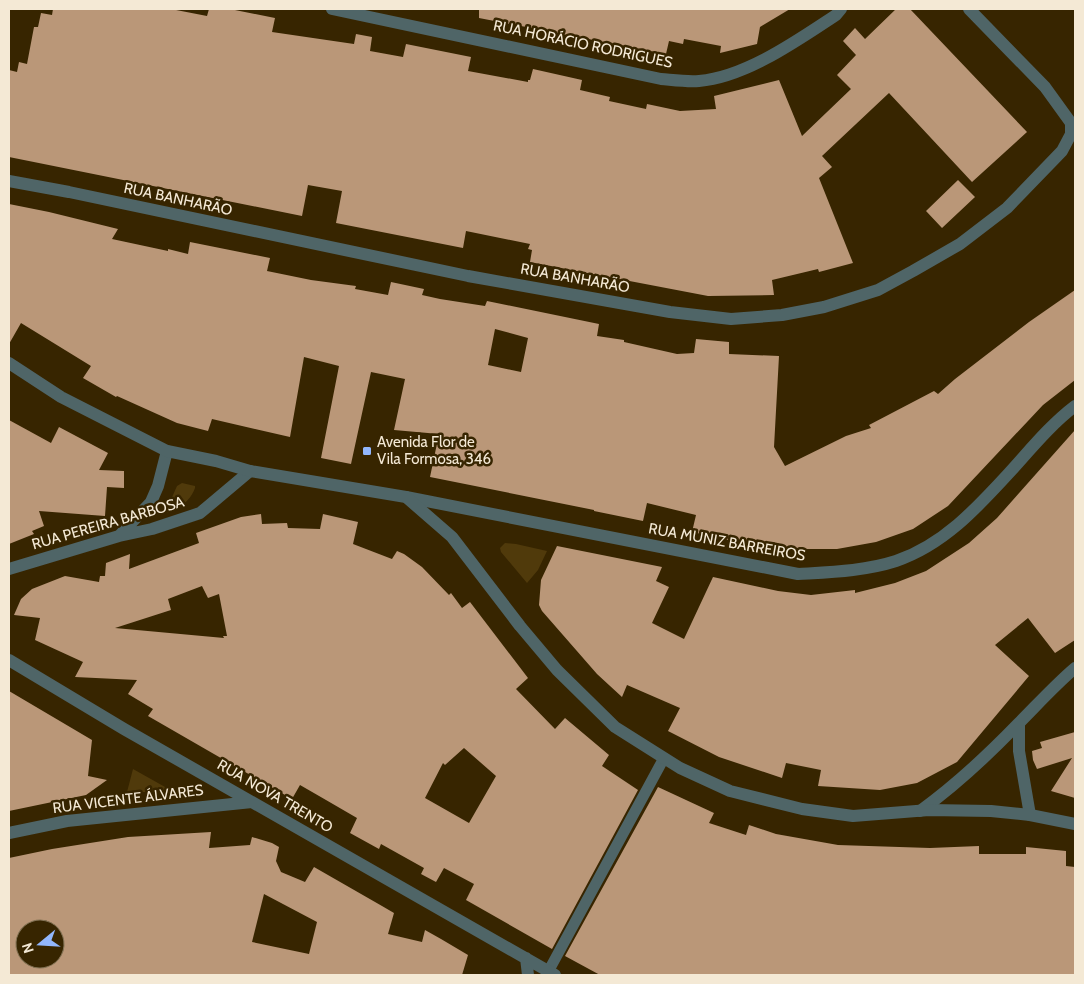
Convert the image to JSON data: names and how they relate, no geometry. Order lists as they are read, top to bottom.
{
  "streets": {
    "street": [
      "RUA HORÁCIO RODRIGUES",
      "RUA BANHARÃO",
      "RUA PEREIRA BARBOSA",
      "RUA MUNIZ BARREIROS",
      "RUA NOVA TRENTO",
      "RUA VICENTE ÁLVARES"
    ]
  },
  "crossings": [
    ["RUA PEREIRA BARBOSA", "RUA MUNIZ BARREIROS"],
    ["RUA NOVA TRENTO", "RUA VICENTE ÁLVARES"]
  ],
  "places": {
    "transit": ["Avenida Flor de Vila Formosa, 346"]
  },
  "north": "left"
}
